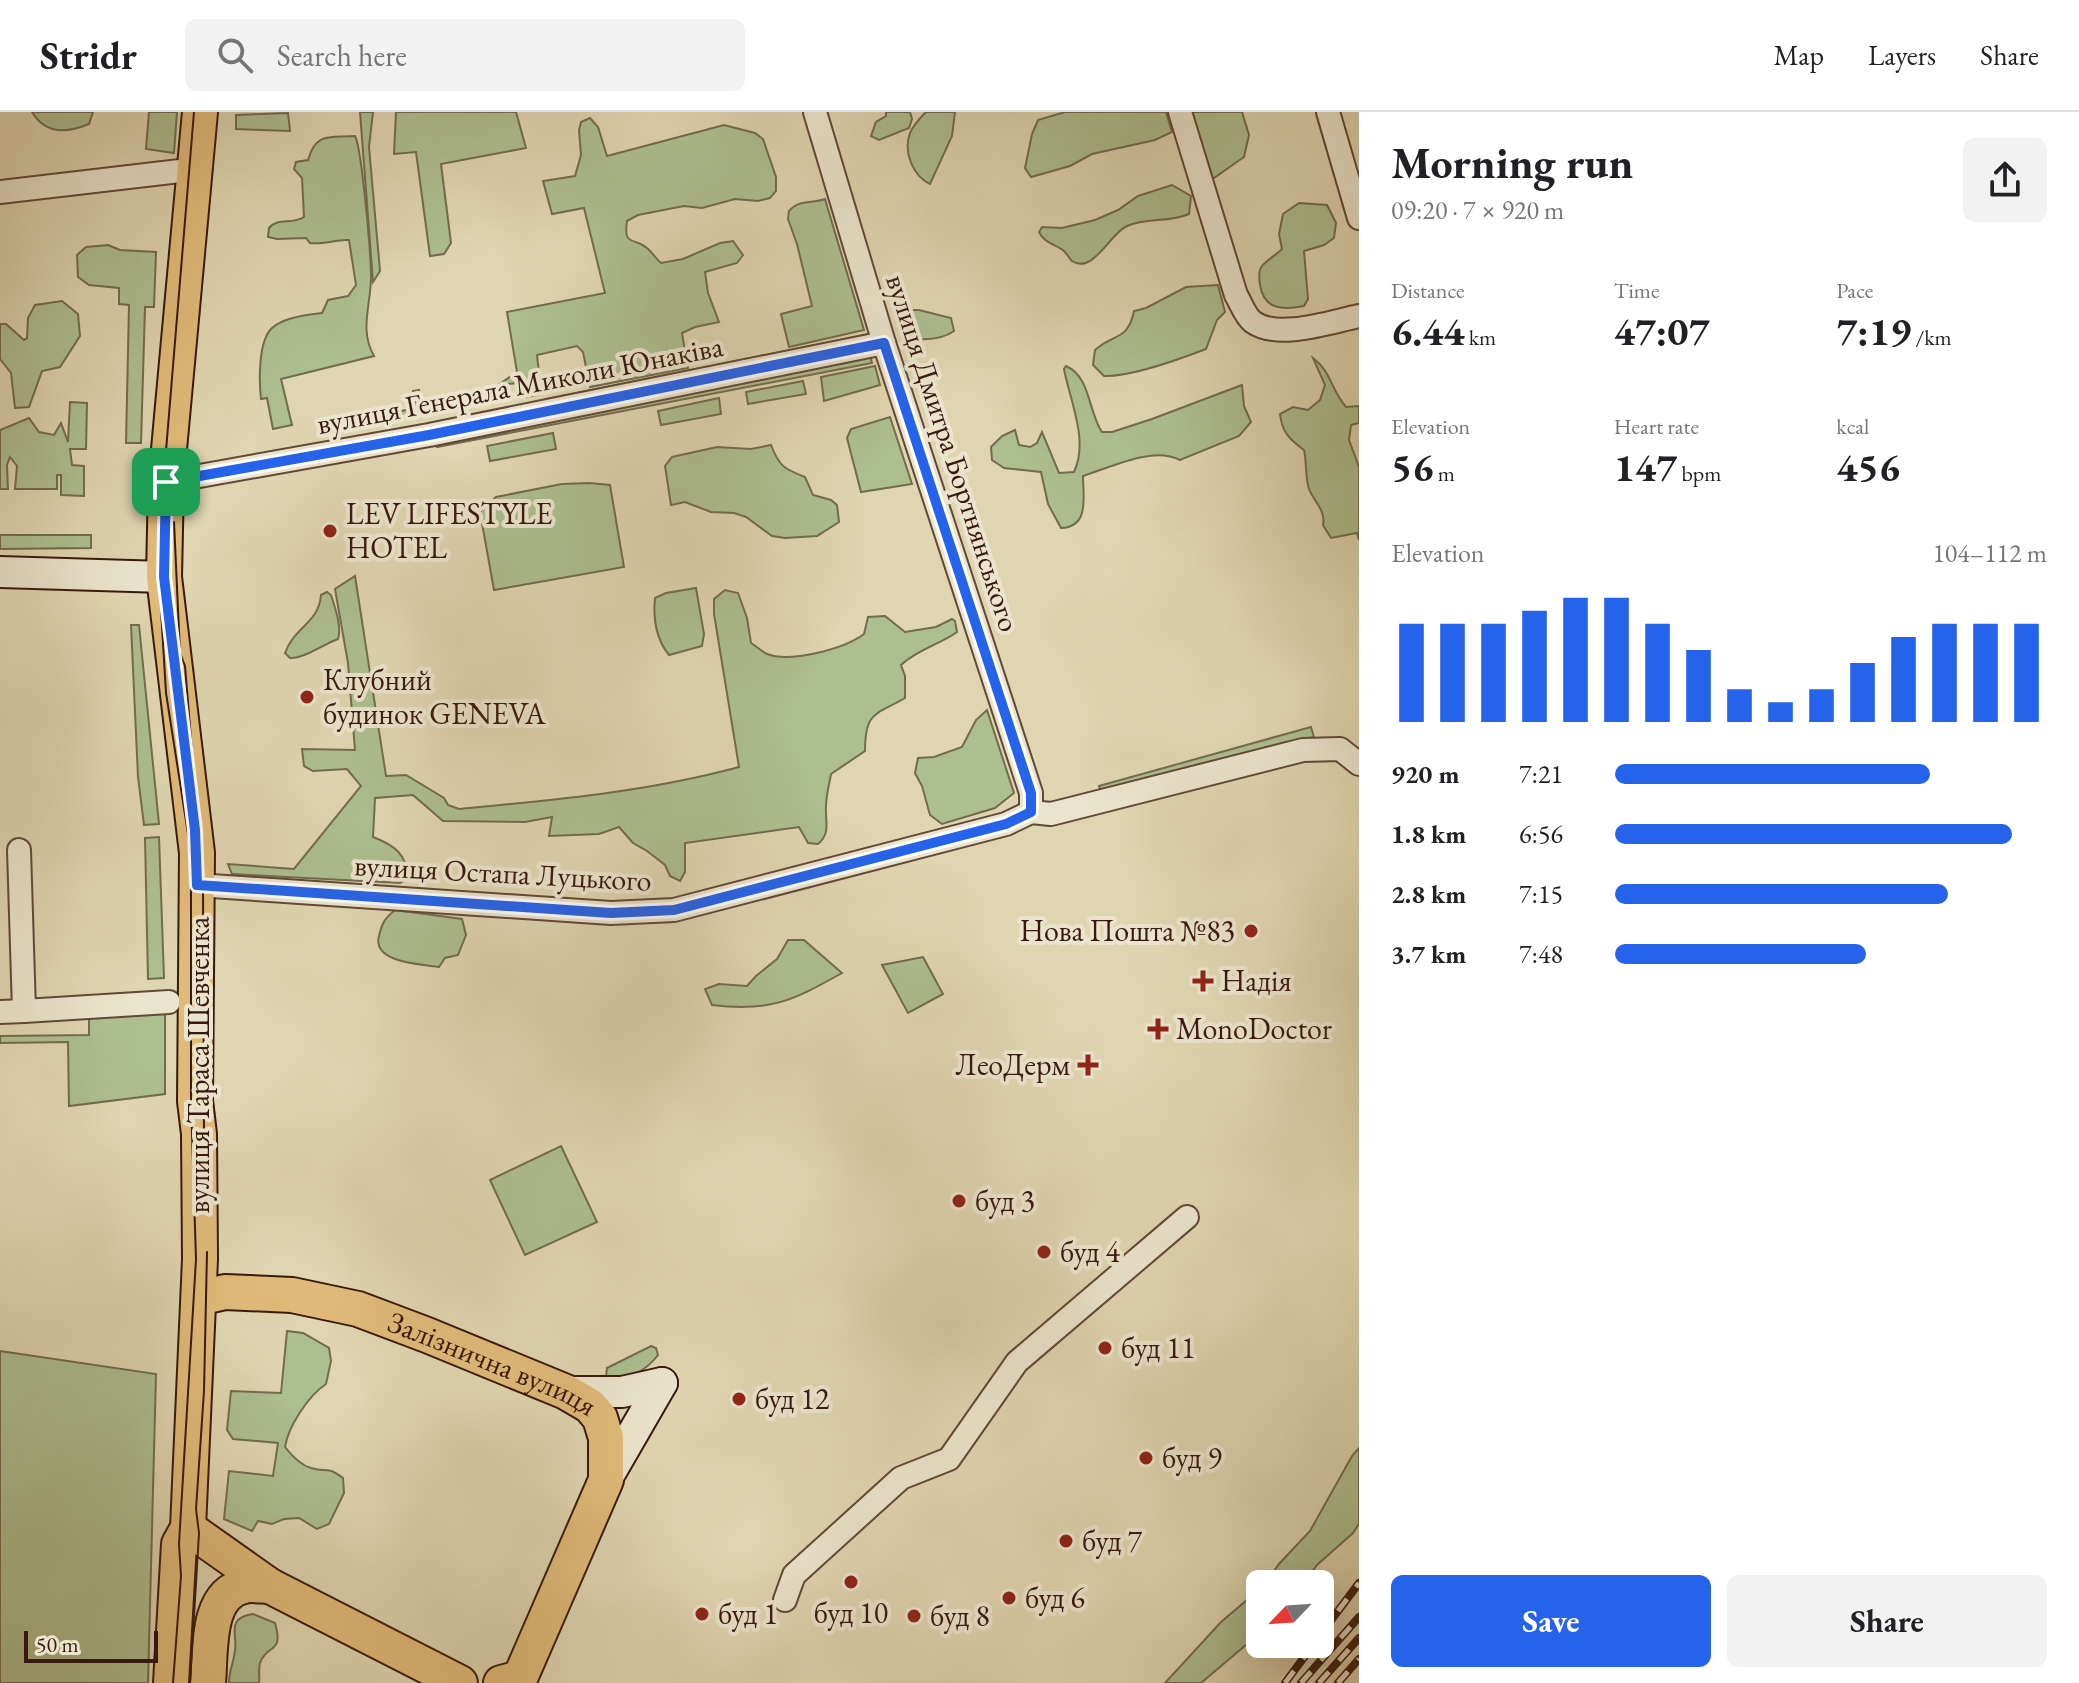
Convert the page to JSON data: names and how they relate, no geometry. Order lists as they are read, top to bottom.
{
  "streets": {
    "main road": ["вулиця Тараса Шевченка", "Залізнична вулиця"],
    "street": ["вулиця Генерала Миколи Юнаківа", "вулиця Дмитра Бортнянського", "вулиця Остапа Луцького"]
  },
  "crossings": [
    ["вулиця Генерала Миколи Юнаківа", "вулиця Дмитра Бортнянського"],
    ["вулиця Генерала Миколи Юнаківа", "вулиця Тараса Шевченка"],
    ["вулиця Дмитра Бортнянського", "вулиця Остапа Луцького"],
    ["вулиця Остапа Луцького", "вулиця Тараса Шевченка"],
    ["вулиця Тараса Шевченка", "Залізнична вулиця"]
  ],
  "places": {
    "other": [
      "LEV LIFESTYLE HOTEL",
      "Клубний будинок GENEVA",
      "Нова Пошта №83",
      "буд 3",
      "буд 4",
      "буд 11",
      "буд 12",
      "буд 9",
      "буд 7",
      "буд 10",
      "буд 6",
      "буд 1",
      "буд 8"
    ],
    "health": ["Надія", "MonoDoctor", "ЛеоДерм"]
  },
  "scale_bar": "50 m",
  "north": "bottom left",
  "page": {
    "header": "Stridr",
    "search": "Search here",
    "nav": ["Map", "Layers", "Share"],
    "heading": ["Morning run", "09:20 · 7 × 920 m"],
    "stats": [
      ["Distance", "6.44 km"],
      ["Time", "47:07"],
      ["Pace", "7:19 /km"],
      ["Elevation", "56 m"],
      ["Heart rate", "147 bpm"],
      ["kcal", "456"]
    ],
    "chart": ["Elevation", "104–112 m"],
    "list": [
      {
        "name": "920 m",
        "note": "7:21"
      },
      {
        "name": "1.8 km",
        "note": "6:56"
      },
      {
        "name": "2.8 km",
        "note": "7:15"
      },
      {
        "name": "3.7 km",
        "note": "7:48"
      }
    ],
    "buttons": ["Save", "Share"],
    "scale": "50 m"
  }
}
